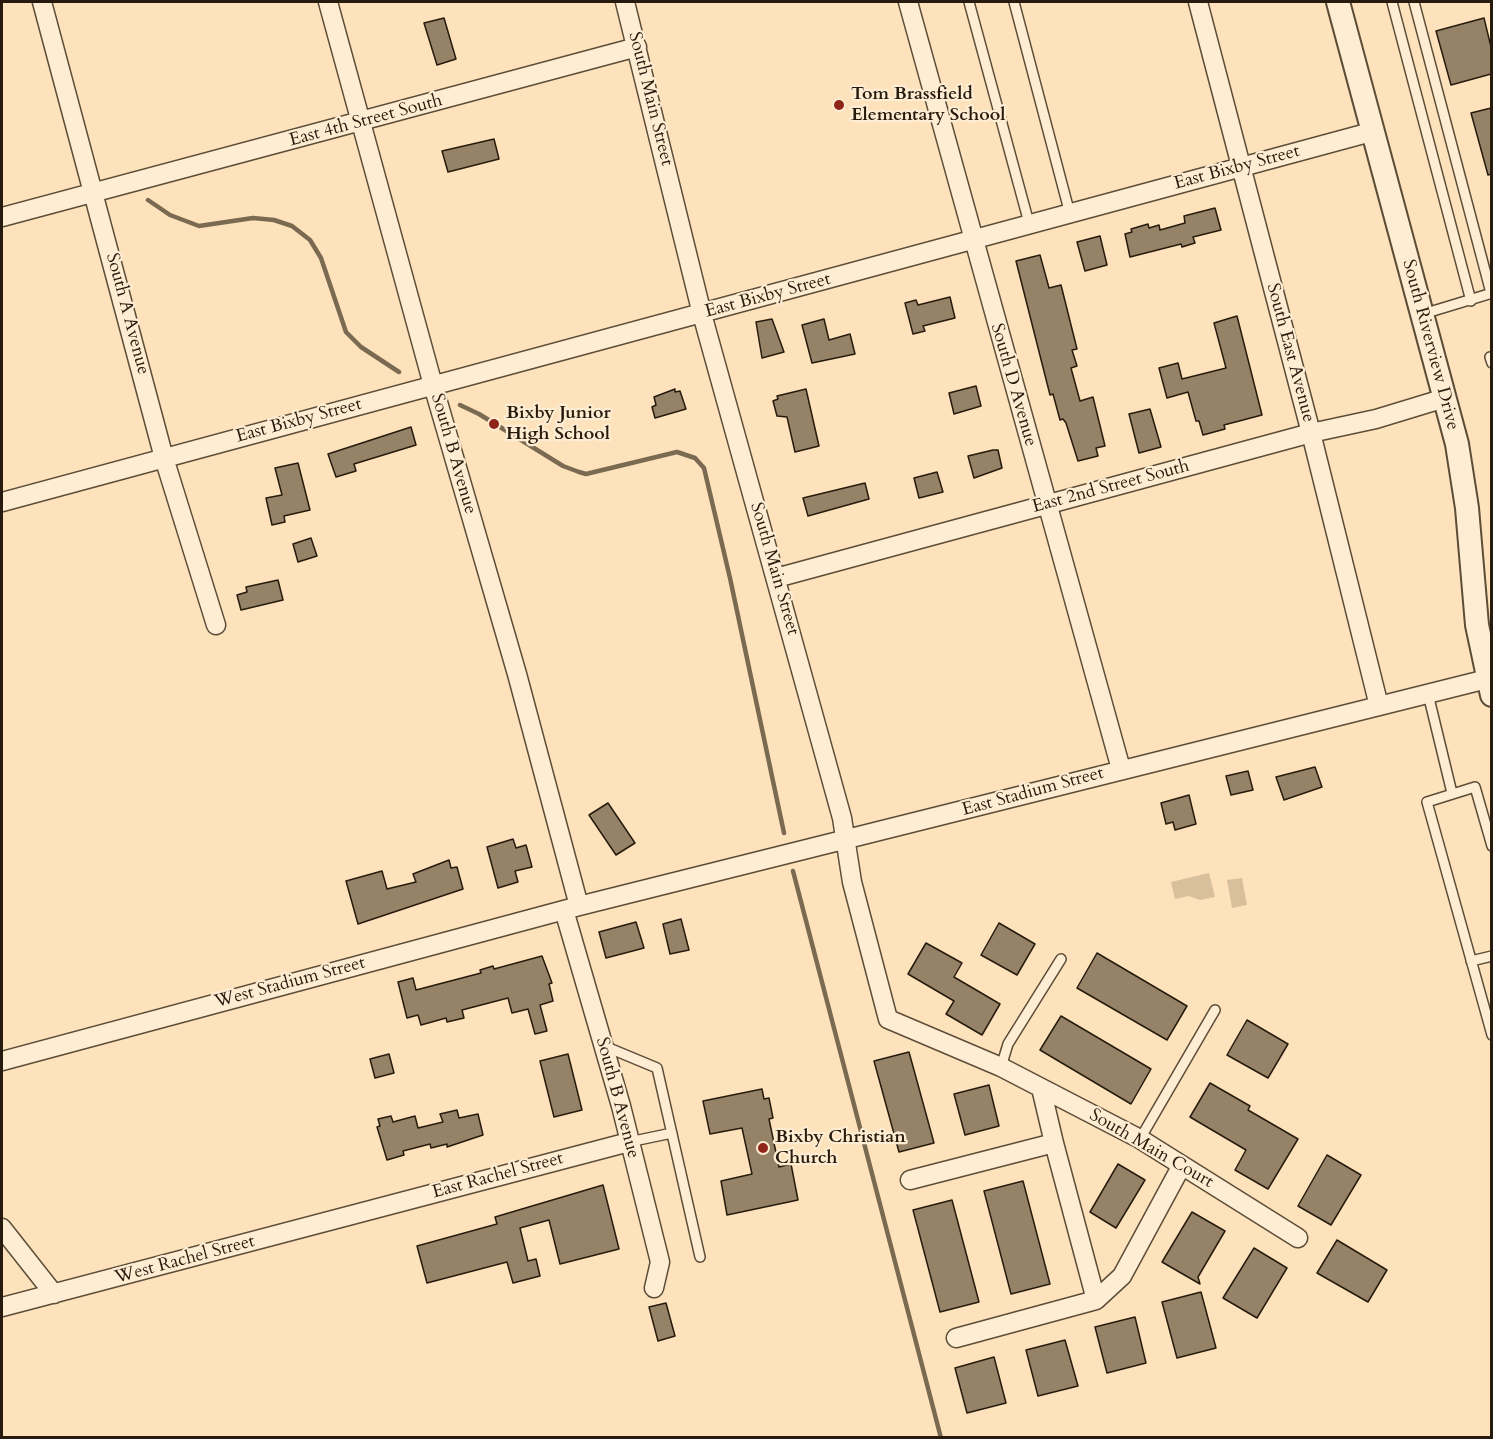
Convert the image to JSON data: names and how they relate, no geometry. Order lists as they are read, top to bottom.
{
  "streets": {
    "street": [
      "South Main Street",
      "East 4th Street South",
      "East Bixby Street",
      "South A Avenue",
      "South Riverview Drive",
      "South East Avenue",
      "South D Avenue",
      "South B Avenue",
      "East 2nd Street South",
      "East Stadium Street",
      "West Stadium Street",
      "South Main Court",
      "East Rachel Street",
      "West Rachel Street"
    ]
  },
  "crossings": [
    ["South Main Street", "East 4th Street South"],
    ["South Main Street", "East Bixby Street"],
    ["South Main Street", "East 2nd Street South"],
    ["South Main Street", "East Stadium Street"],
    ["South Main Street", "South Main Court"],
    ["East 4th Street South", "South A Avenue"],
    ["East 4th Street South", "South B Avenue"],
    ["East Bixby Street", "South A Avenue"],
    ["East Bixby Street", "South Riverview Drive"],
    ["East Bixby Street", "South East Avenue"],
    ["East Bixby Street", "South D Avenue"],
    ["East Bixby Street", "South B Avenue"],
    ["South Riverview Drive", "East 2nd Street South"],
    ["South Riverview Drive", "East Stadium Street"],
    ["South East Avenue", "East 2nd Street South"],
    ["South East Avenue", "East Stadium Street"],
    ["South D Avenue", "East 2nd Street South"],
    ["South D Avenue", "East Stadium Street"],
    ["South B Avenue", "East Stadium Street"],
    ["South B Avenue", "West Stadium Street"],
    ["South B Avenue", "East Rachel Street"],
    ["East Stadium Street", "West Stadium Street"],
    ["East Rachel Street", "West Rachel Street"]
  ],
  "places": ["Tom Brassfield Elementary School", "Bixby Junior High School", "Bixby Christian Church"]
}
